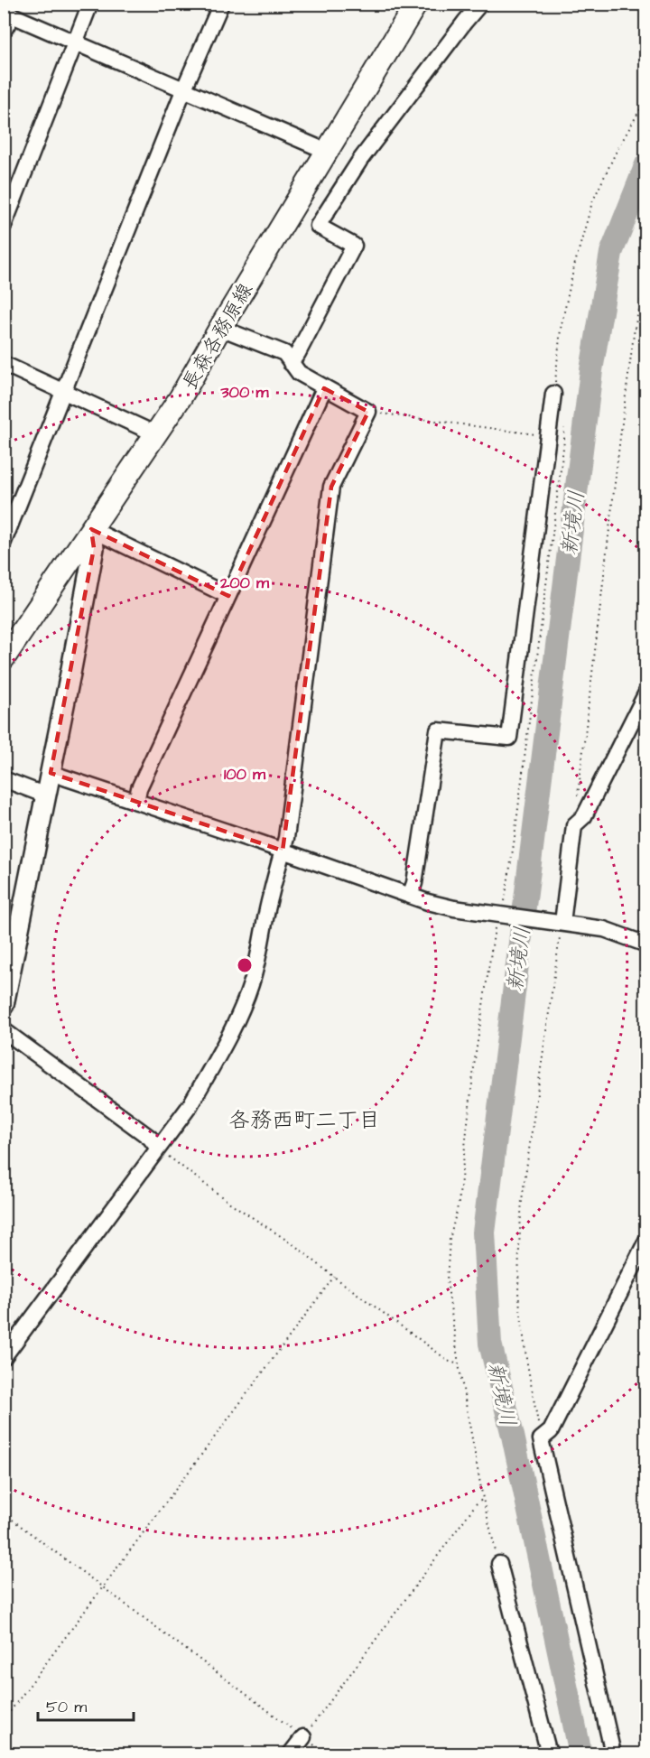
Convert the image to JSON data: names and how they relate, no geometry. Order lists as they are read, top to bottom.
{
  "streets": {
    "main road": ["長森各務原線"]
  },
  "districts": ["各務西町二丁目"],
  "water": ["新境川"],
  "scale_bar": "50 m",
  "rings": ["300 m", "200 m", "100 m"]
}
